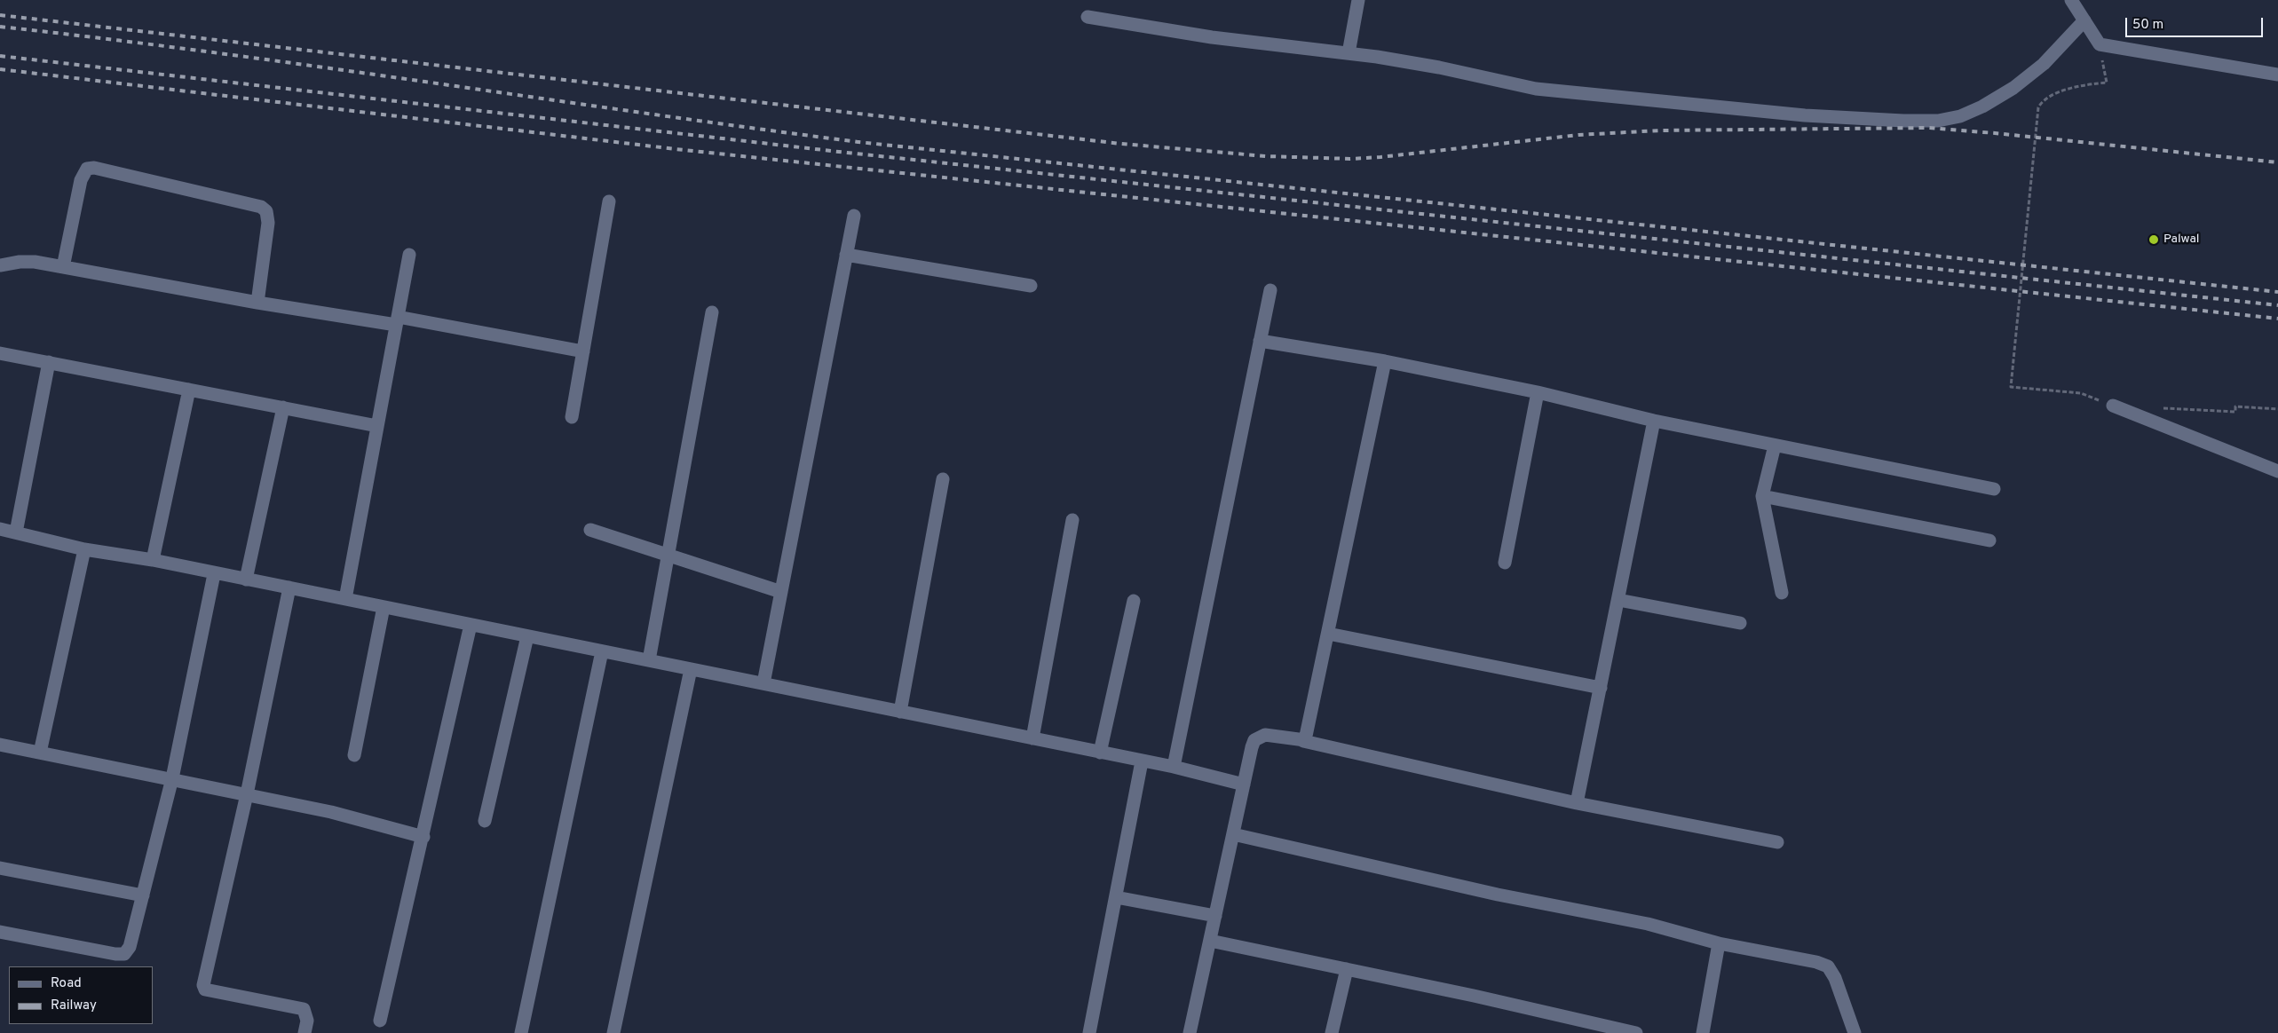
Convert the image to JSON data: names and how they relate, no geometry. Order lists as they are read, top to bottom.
{
  "places": ["Palwal"],
  "legend": ["Road", "Railway"],
  "scale_bar": "50 m"
}
